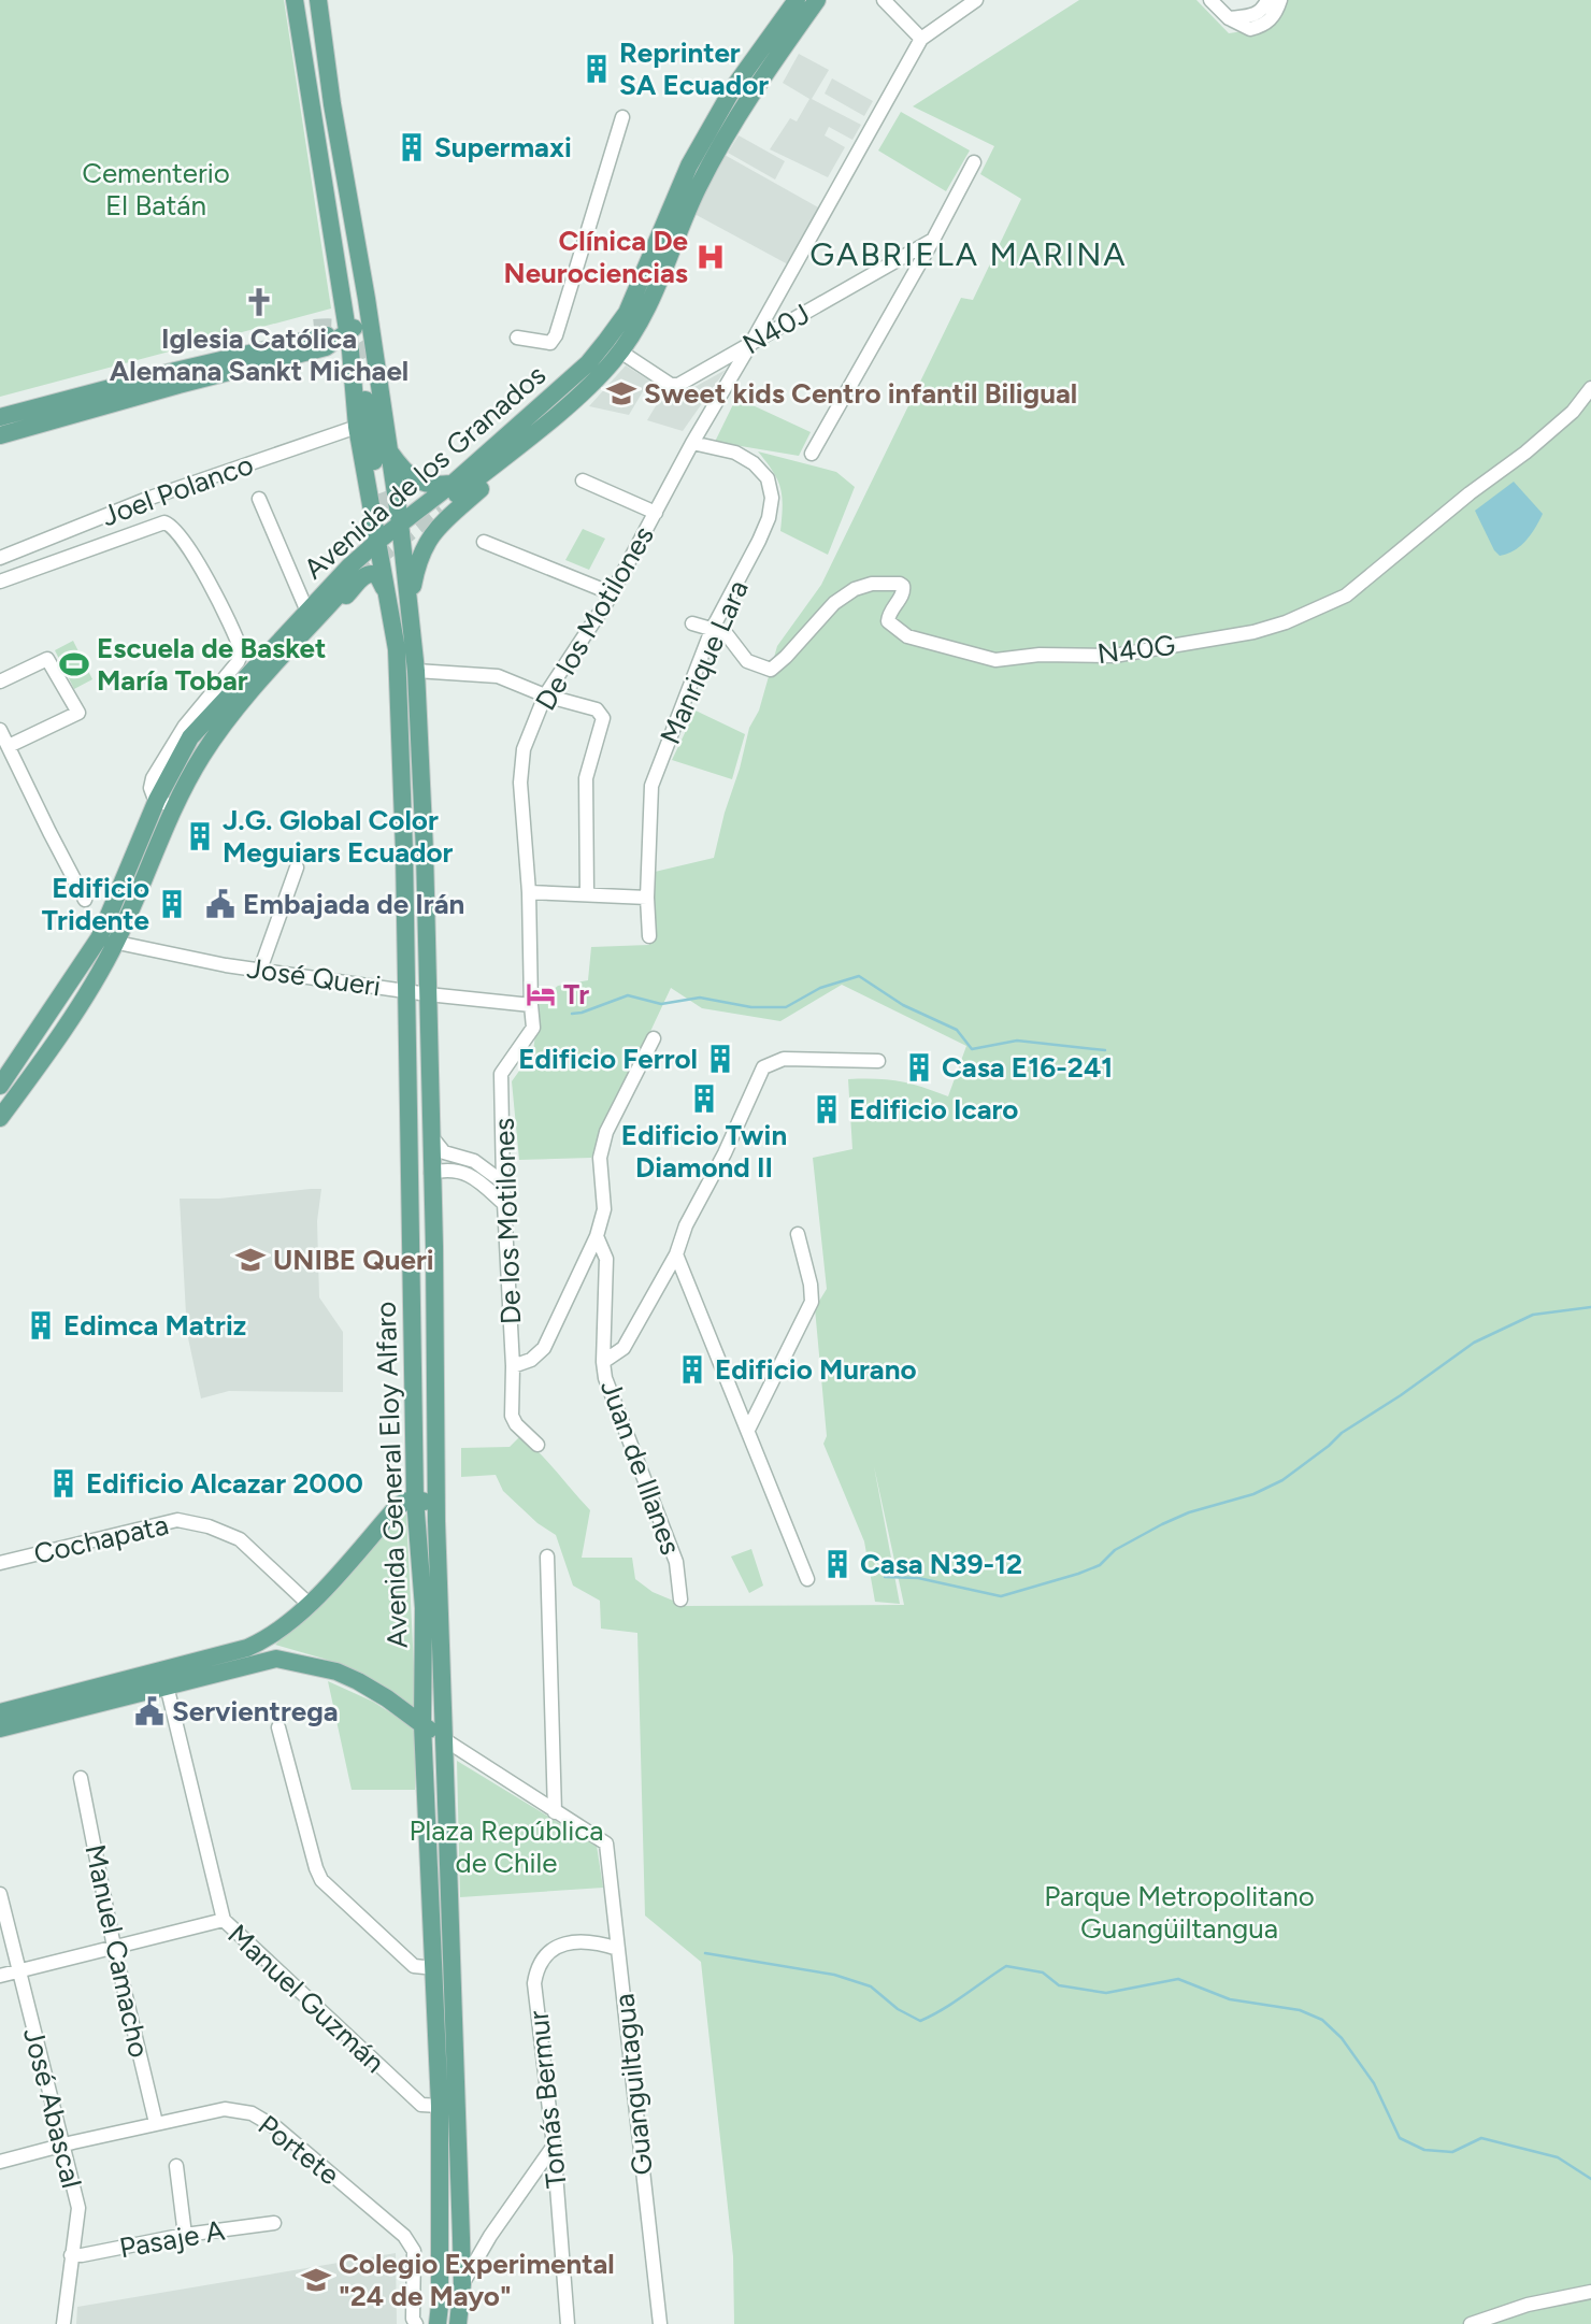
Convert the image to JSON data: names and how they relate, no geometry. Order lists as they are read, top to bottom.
{
  "streets": {
    "main road": ["Avenida de los Granados", "Avenida General Eloy Alfaro"],
    "street": [
      "N40J",
      "Joel Polanco",
      "De los Motilones",
      "N40G",
      "Manrique Lara",
      "José Queri",
      "Juan de Illanes",
      "Cochapata",
      "Manuel Camacho",
      "Manuel Guzmán",
      "Guanguiltagua",
      "Tomás Bermur",
      "José Abascal",
      "Portete",
      "Pasaje A"
    ]
  },
  "crossings": [
    ["N40J", "Avenida de los Granados"],
    ["N40J", "De los Motilones"],
    ["Avenida de los Granados", "José Queri"],
    ["Avenida de los Granados", "Avenida General Eloy Alfaro"],
    ["Joel Polanco", "Avenida General Eloy Alfaro"],
    ["De los Motilones", "Manrique Lara"],
    ["De los Motilones", "José Queri"],
    ["N40G", "Manrique Lara"],
    ["José Queri", "Avenida General Eloy Alfaro"],
    ["Avenida General Eloy Alfaro", "Manuel Guzmán"],
    ["Manuel Camacho", "Portete"],
    ["Guanguiltagua", "Tomás Bermur"],
    ["José Abascal", "Portete"],
    ["José Abascal", "Pasaje A"]
  ],
  "districts": ["GABRIELA MARINA"],
  "parks": ["Cementerio El Batán", "Plaza República de Chile", "Parque Metropolitano Guangüiltangua"],
  "places": {
    "building": [
      "Reprinter SA Ecuador",
      "Supermaxi",
      "J.G. Global Color Meguiars Ecuador",
      "Edificio Tridente",
      "Edificio Ferrol",
      "Casa E16-241",
      "Edificio Twin Diamond II",
      "Edificio Icaro",
      "Edimca Matriz",
      "Edificio Murano",
      "Edificio Alcazar 2000",
      "Casa N39-12"
    ],
    "hospital": ["Clínica De Neurociencias"],
    "church": ["Iglesia Católica Alemana Sankt Michael"],
    "school or university": ["Sweet kids Centro infantil Biligual", "UNIBE Queri", "Colegio Experimental \"24 de Mayo\""],
    "sports": ["Escuela de Basket María Tobar"],
    "public building": ["Embajada de Irán", "Servientrega"],
    "hotel": ["Tr"]
  }
}
